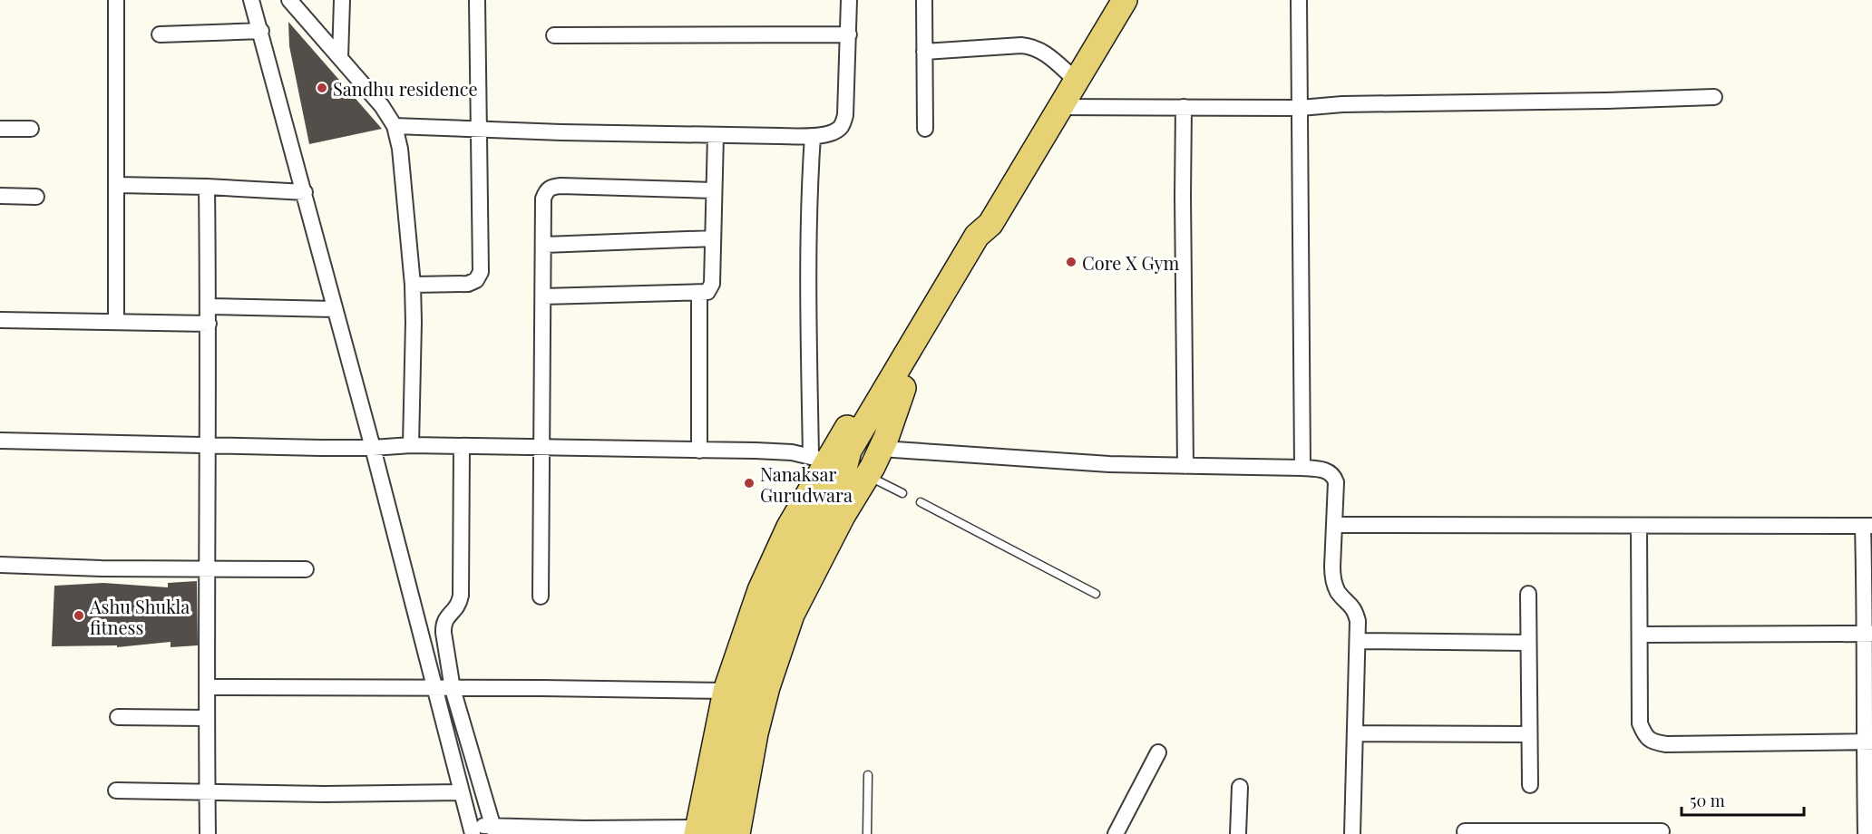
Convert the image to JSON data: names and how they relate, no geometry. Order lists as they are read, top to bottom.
{
  "places": [
    "Sandhu residence",
    "Core X Gym",
    "Nanaksar Gurudwara",
    "Ashu Shukla fitness"
  ],
  "scale_bar": "50 m"
}
